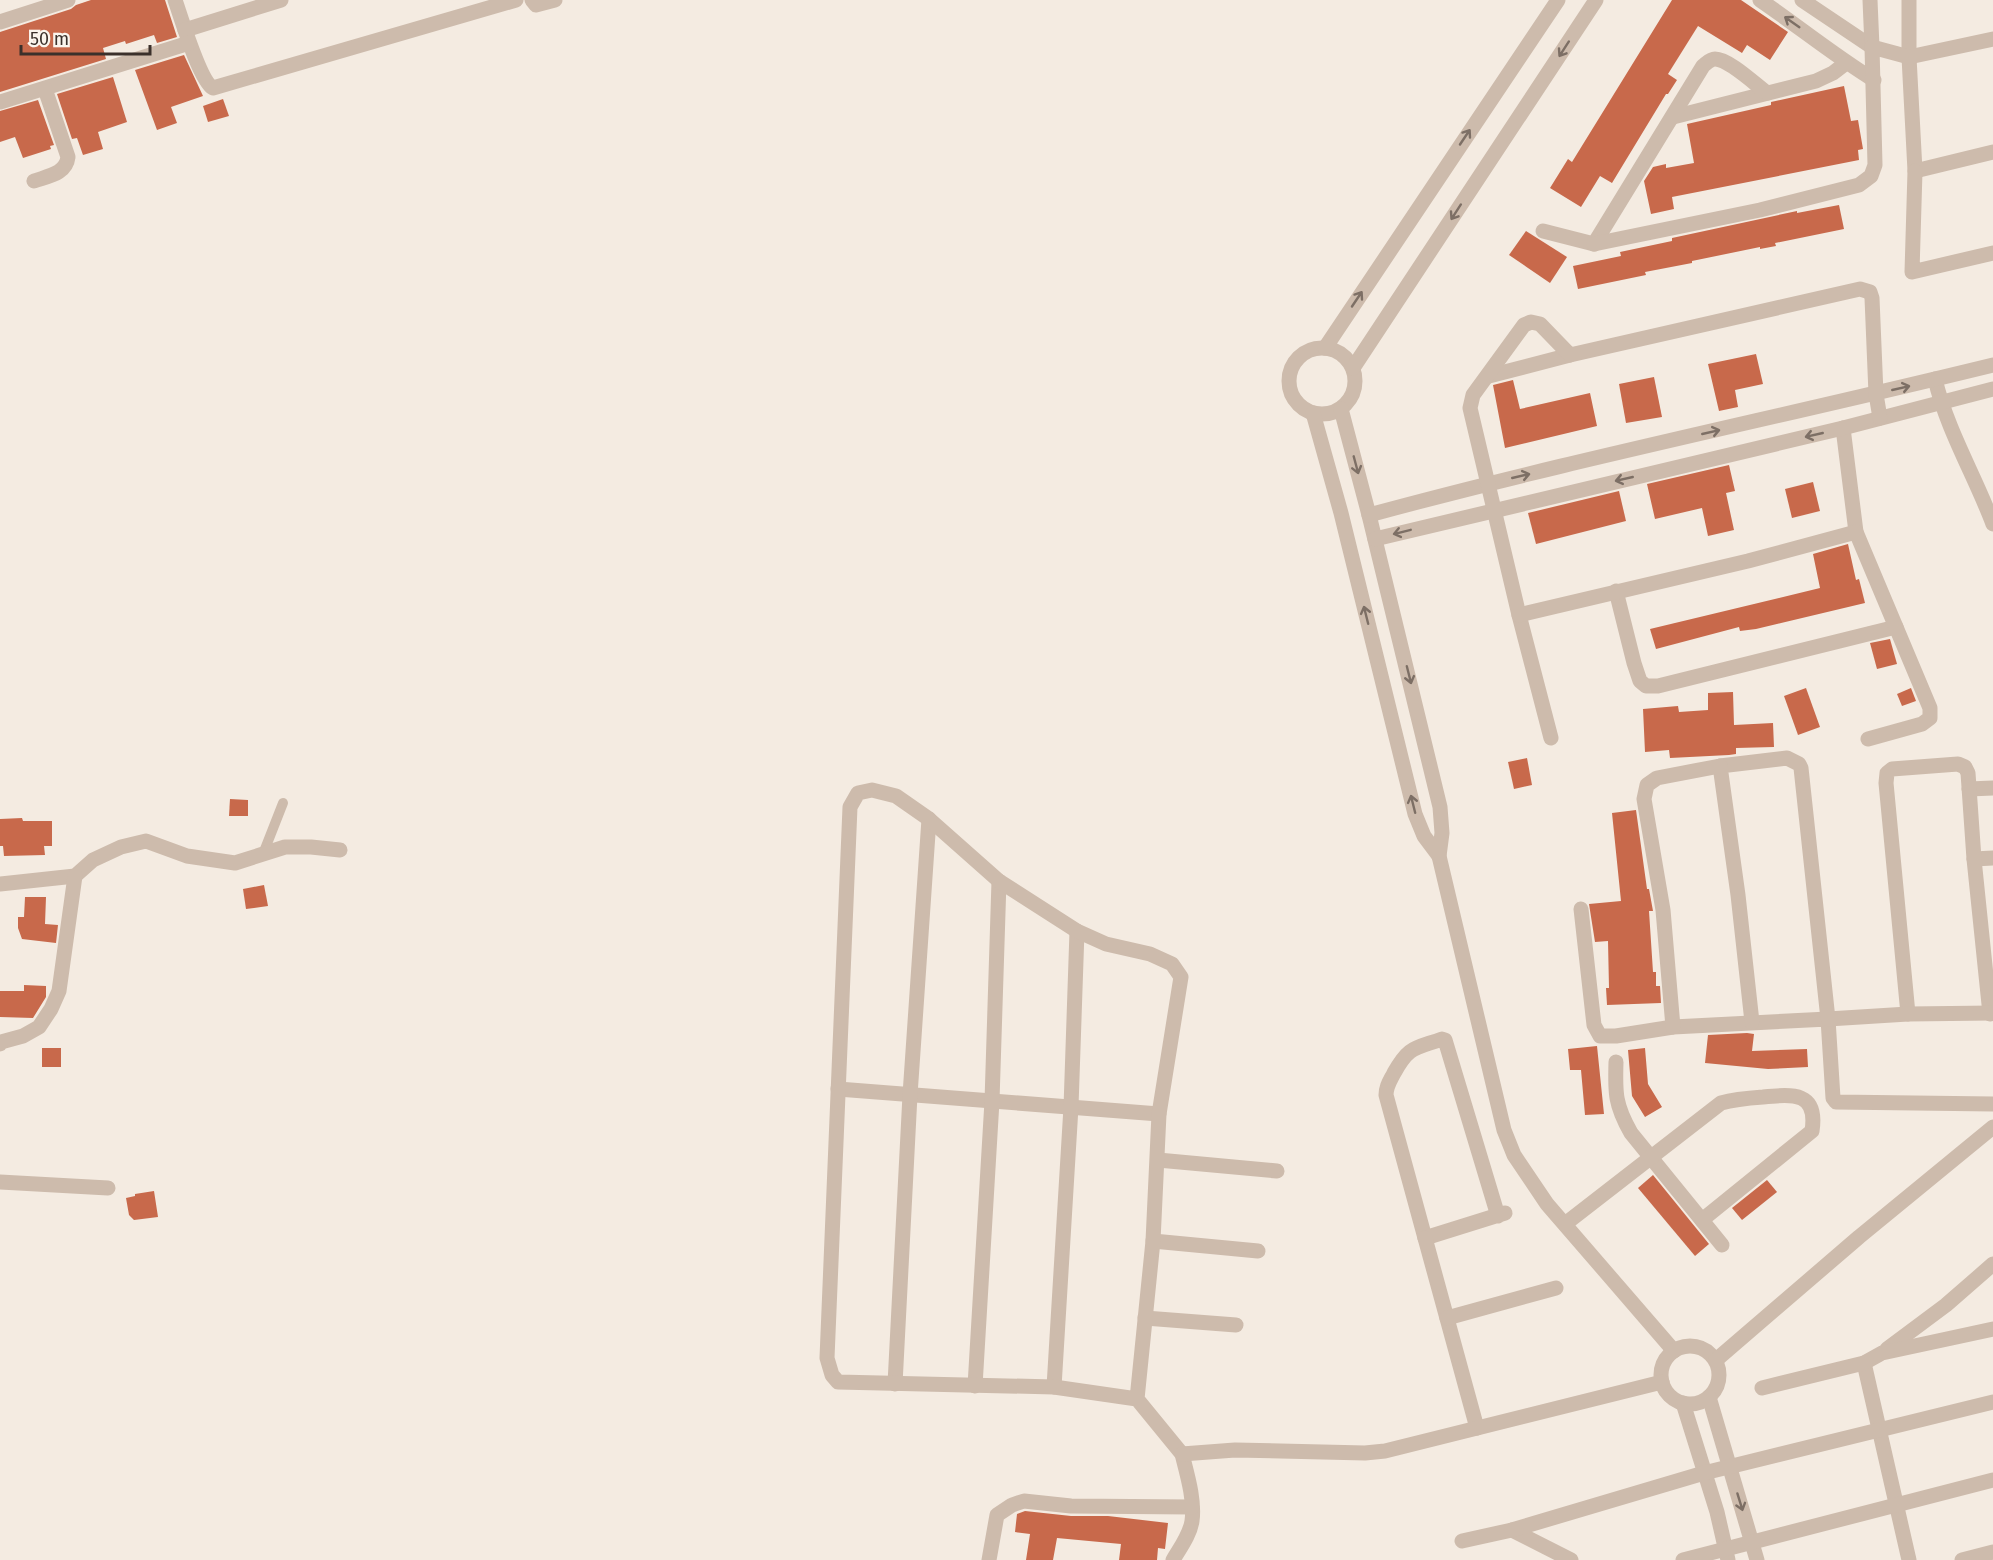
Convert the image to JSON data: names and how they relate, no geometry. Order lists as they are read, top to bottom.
{
  "scale_bar": "50 m"
}
